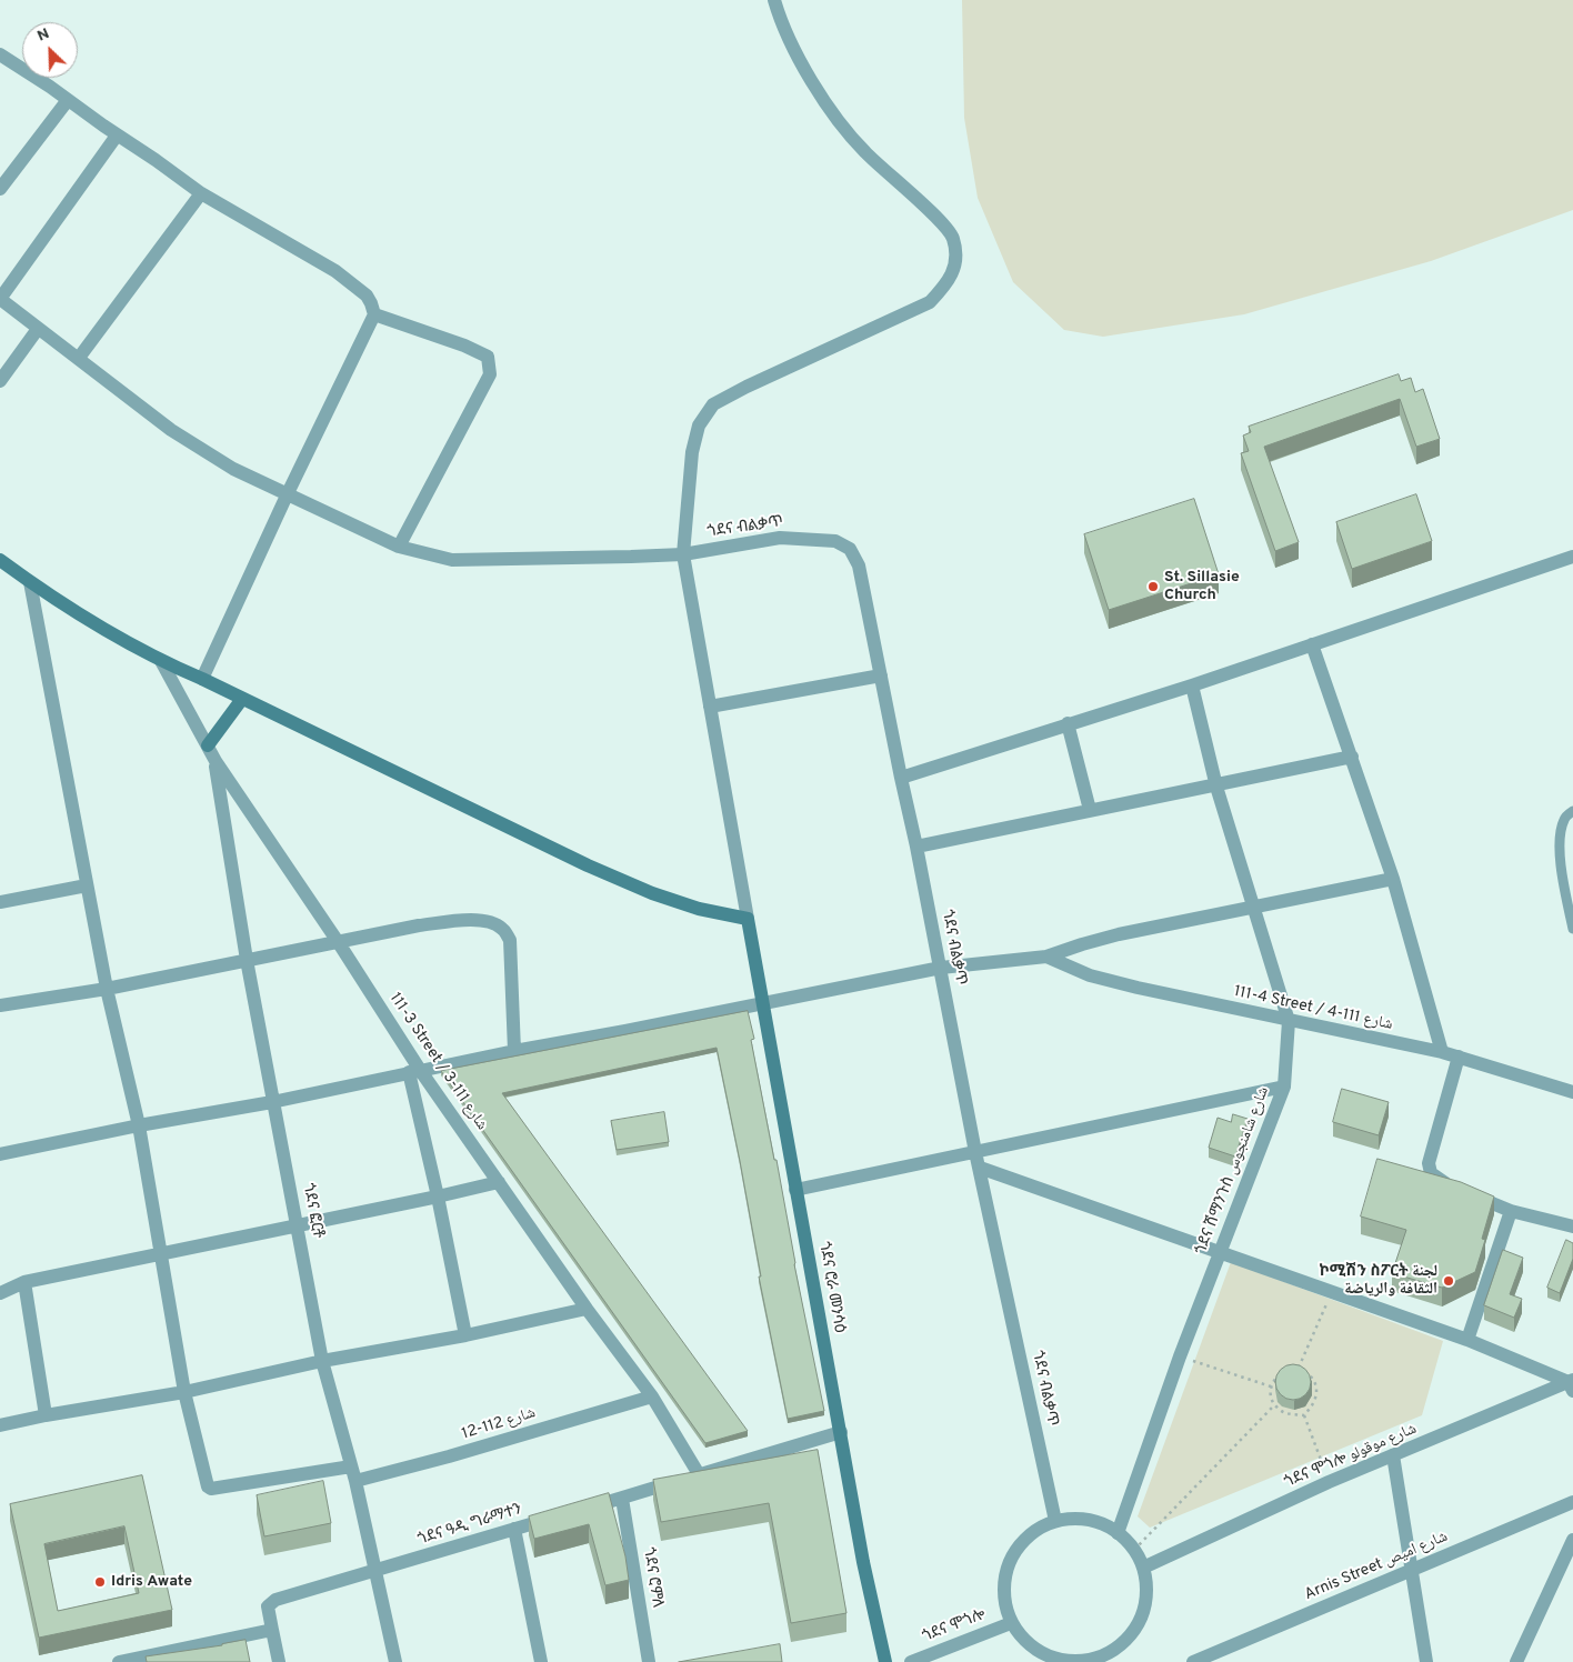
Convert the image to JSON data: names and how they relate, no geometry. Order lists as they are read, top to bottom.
{
  "streets": {
    "main road": ["ጎደና ሮራ መንሳዕ"],
    "street": [
      "ጎደና ብልቃጥ",
      "111-4 Street / شارع 111-4",
      "111-3 Street / شارع 111-3",
      "ጎደና ሽማንጉስ شارع شامنجوس",
      "ጎደና ፎርቶ",
      "شارع 112-12",
      "ጎደና ሞጎሎ شارع موقولو",
      "ጎደና ዓዲ ግራማተን",
      "Arnis Street شارع اميص",
      "ጎደና ሮምለ",
      "ጎደና ሞጎሎ"
    ]
  },
  "crossings": [
    ["ጎደና ብልቃጥ", "ጎደና ሽማንጉስ شارع شامنجوس"],
    ["ጎደና ብልቃጥ", "ጎደና ሞጎሎ شارع موقولو"],
    ["ጎደና ብልቃጥ", "ጎደና ሞጎሎ"],
    ["111-4 Street / شارع 111-4", "ጎደና ሽማንጉስ شارع شامنجوس"],
    ["111-3 Street / شارع 111-3", "ጎደና ፎርቶ"],
    ["111-3 Street / شارع 111-3", "شارع 112-12"],
    ["ጎደና ሽማንጉስ شارع شامنجوس", "ጎደና ሞጎሎ شارع موقولو"],
    ["ጎደና ሽማንጉስ شارع شامنجوس", "ጎደና ሞጎሎ"],
    ["ጎደና ፎርቶ", "شارع 112-12"],
    ["ጎደና ፎርቶ", "ጎደና ዓዲ ግራማተን"],
    ["ጎደና ሞጎሎ شارع موقولو", "ጎደና ሞጎሎ"]
  ],
  "places": ["St. Sillasie Church", "ኮሚሽን ስፖርት لجنة الثقافة والرياضة", "Idris Awate"],
  "north": "top left"
}
